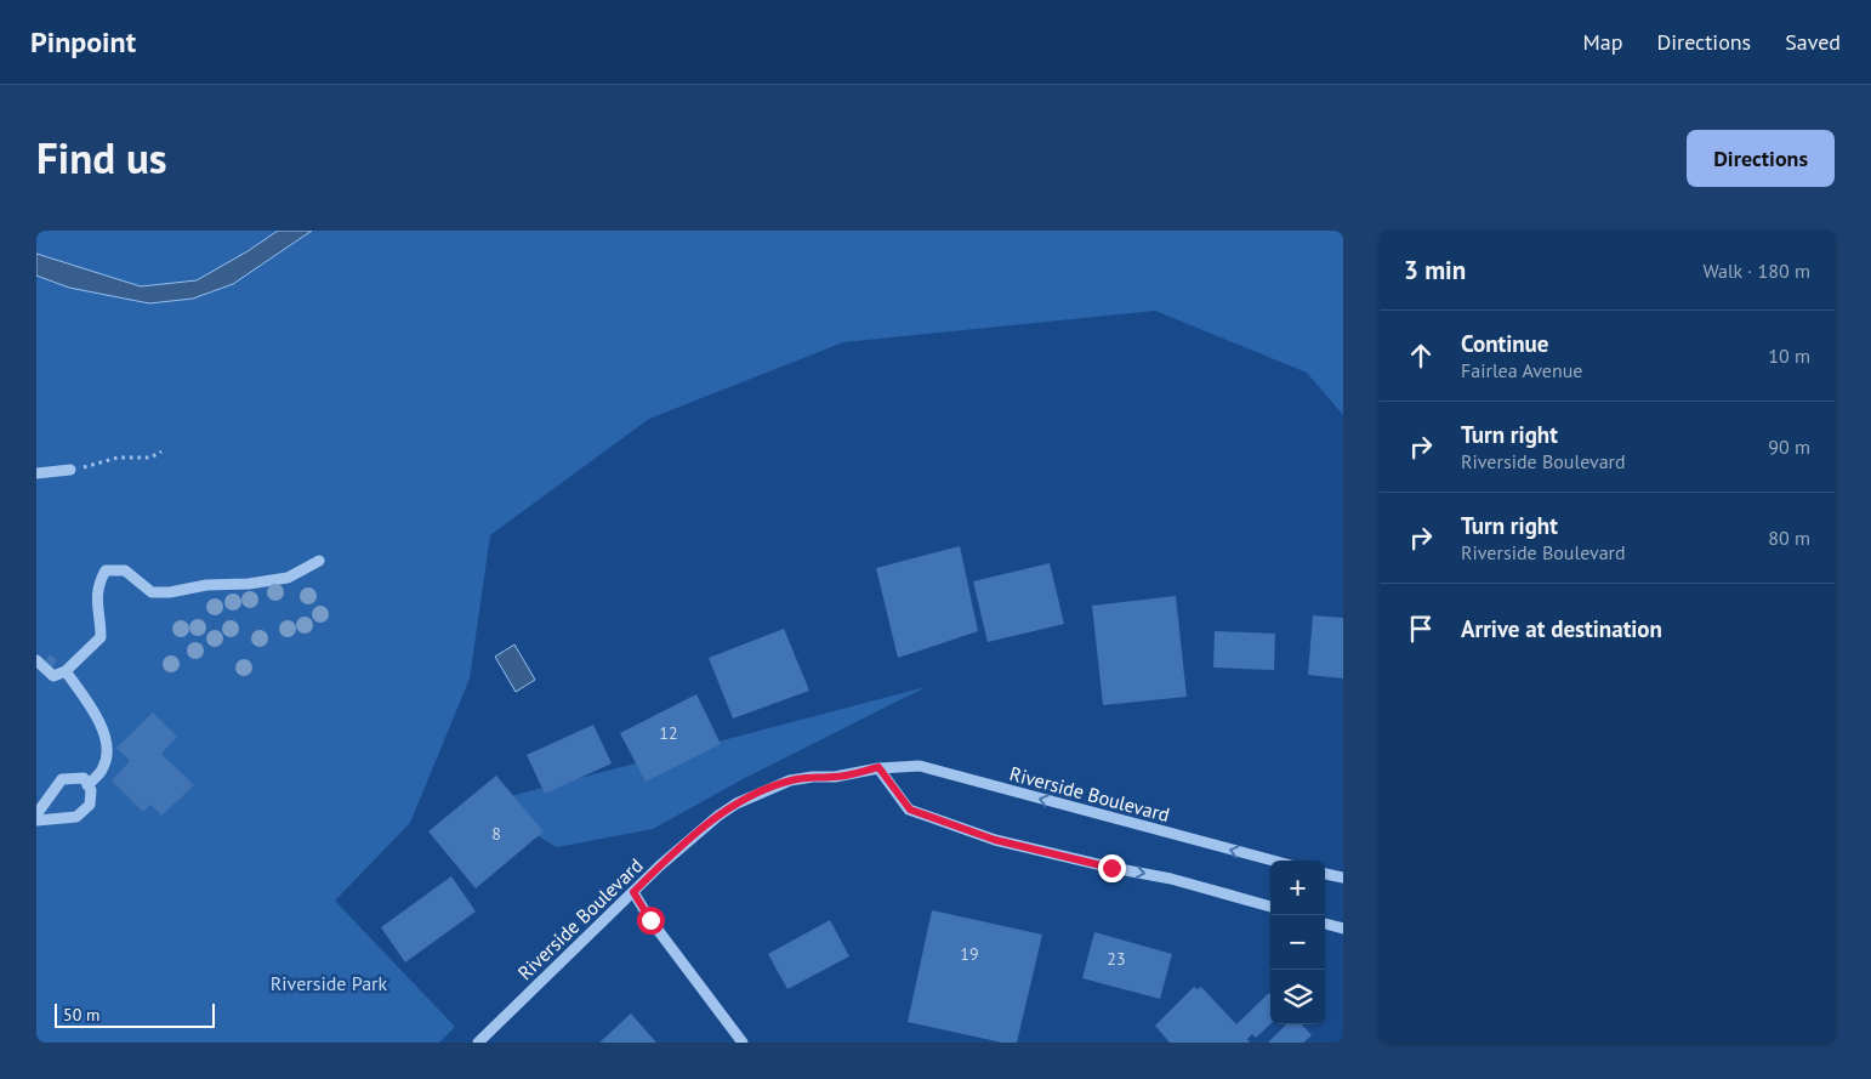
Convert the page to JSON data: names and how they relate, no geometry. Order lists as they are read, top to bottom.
{
  "streets": {
    "street": ["Riverside Boulevard"]
  },
  "parks": ["Riverside Park"],
  "house_numbers": [
    "12",
    "8",
    "19",
    "23"
  ],
  "scale_bar": "50 m",
  "page": {
    "header": "Pinpoint",
    "nav": ["Map", "Directions", "Saved"],
    "title": "Find us",
    "buttons": "Directions",
    "heading": ["3 min", "Walk · 180 m"],
    "list": [
      ["Continue", "Fairlea Avenue", "10 m"],
      ["Turn right", "Riverside Boulevard", "90 m"],
      ["Turn right", "Riverside Boulevard", "80 m"],
      "Arrive at destination"
    ],
    "map_buttons": ["+", "−"],
    "scale": "50 m"
  }
}
